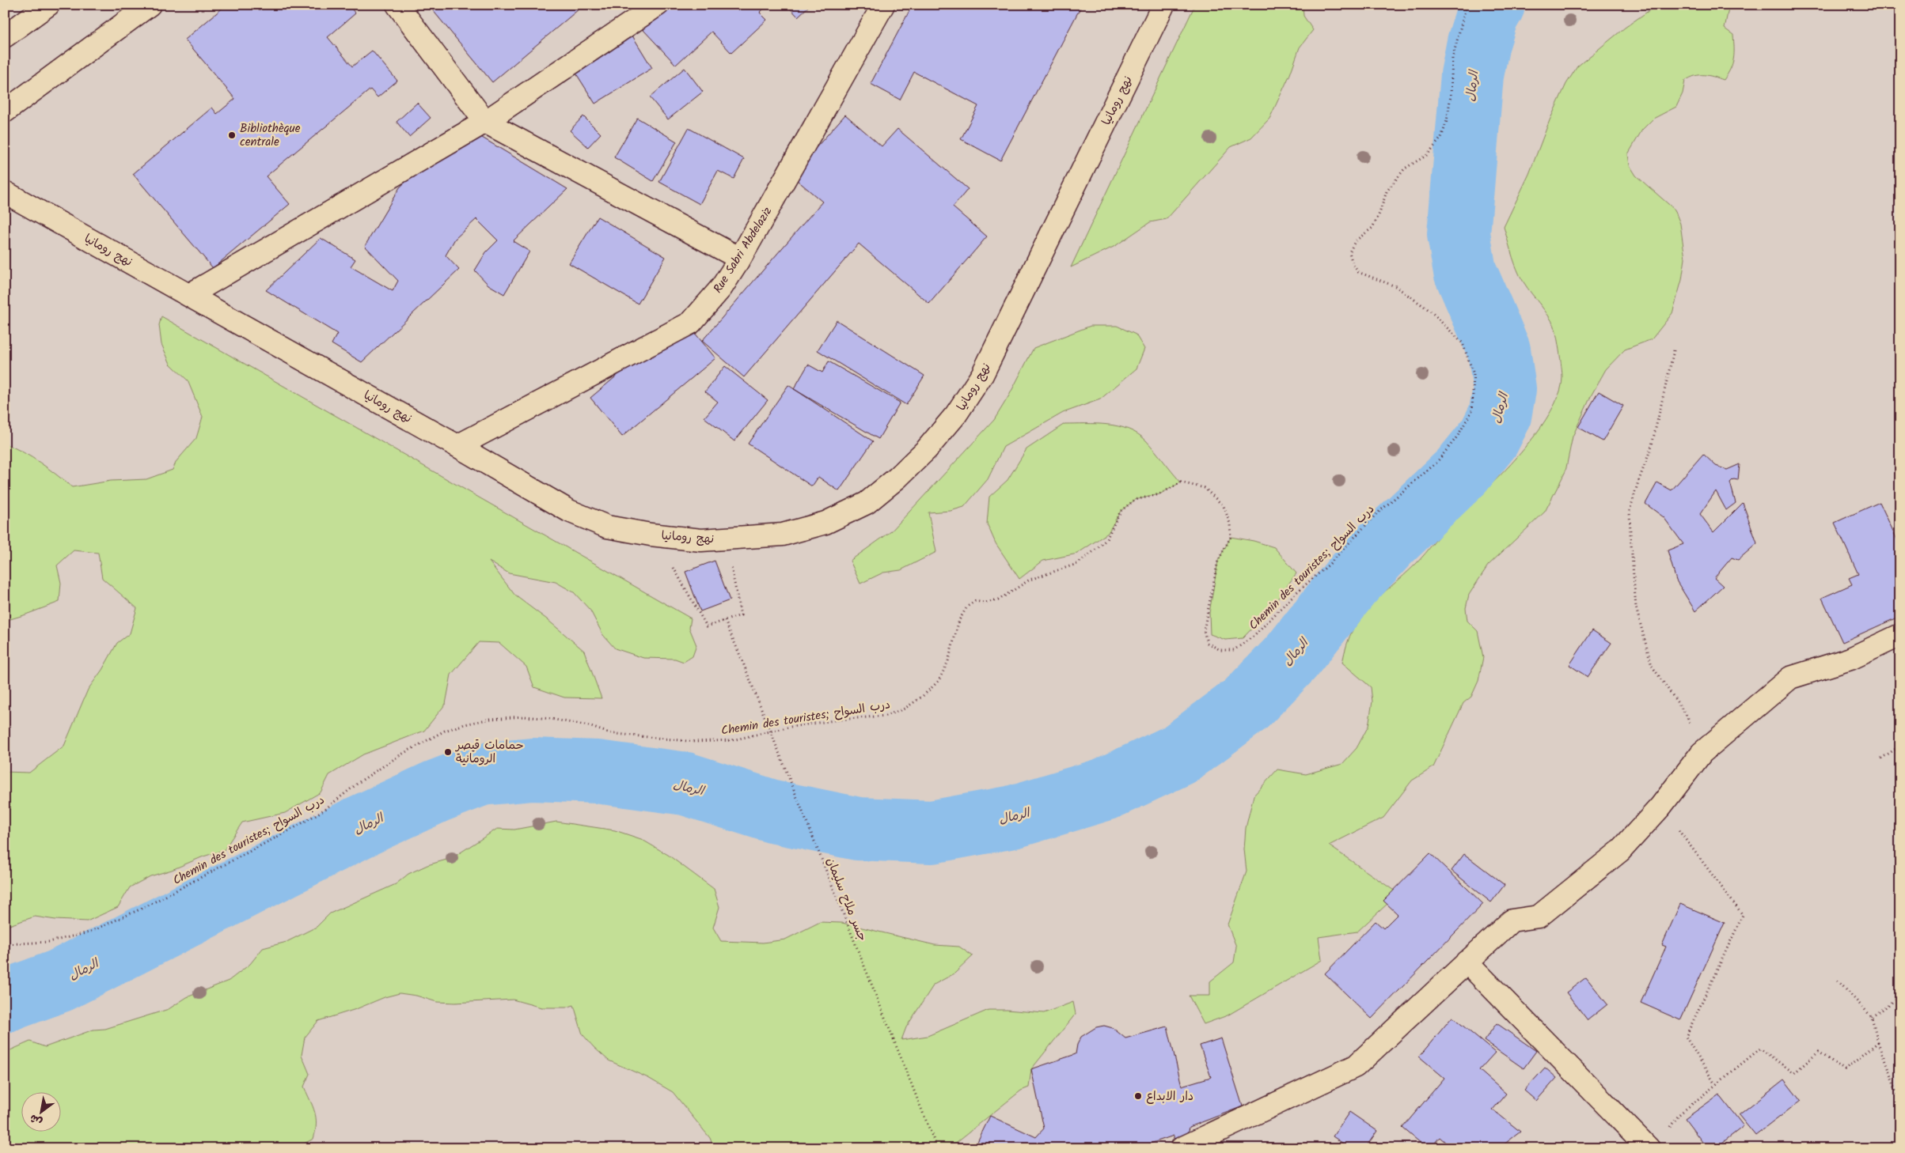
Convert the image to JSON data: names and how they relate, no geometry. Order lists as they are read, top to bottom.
{
  "streets": {
    "street": ["نهج رومانيا", "Rue Sabri Abdelaziz"],
    "path": ["Chemin des touristes; درب السواح", "جسر ملاح سليمان"]
  },
  "crossings": [
    ["نهج رومانيا", "Rue Sabri Abdelaziz"]
  ],
  "water": ["الرمال"],
  "places": ["Bibliothèque centrale", "حمامات قيصر الرومانية", "دار الابداع"],
  "north": "bottom left"
}
